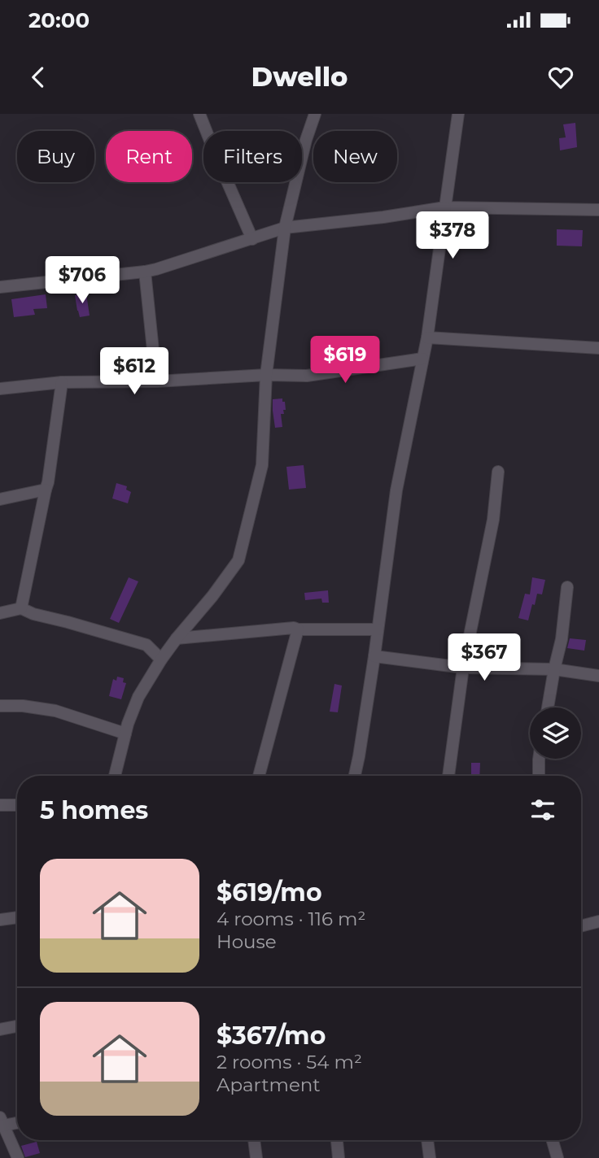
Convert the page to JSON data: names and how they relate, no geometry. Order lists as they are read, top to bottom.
{
  "page": {
    "status": "20:00",
    "header": "Dwello",
    "chip": [
      "Buy",
      "Rent",
      "Filters",
      "New"
    ],
    "price": [
      "$378",
      "$706",
      "$619",
      "$612",
      "$367"
    ],
    "heading": "5 homes",
    "list": [
      {
        "name": "$619/mo",
        "note": "4 rooms · 116 m² · House"
      },
      {
        "name": "$367/mo",
        "note": "2 rooms · 54 m² · Apartment"
      }
    ]
  }
}
